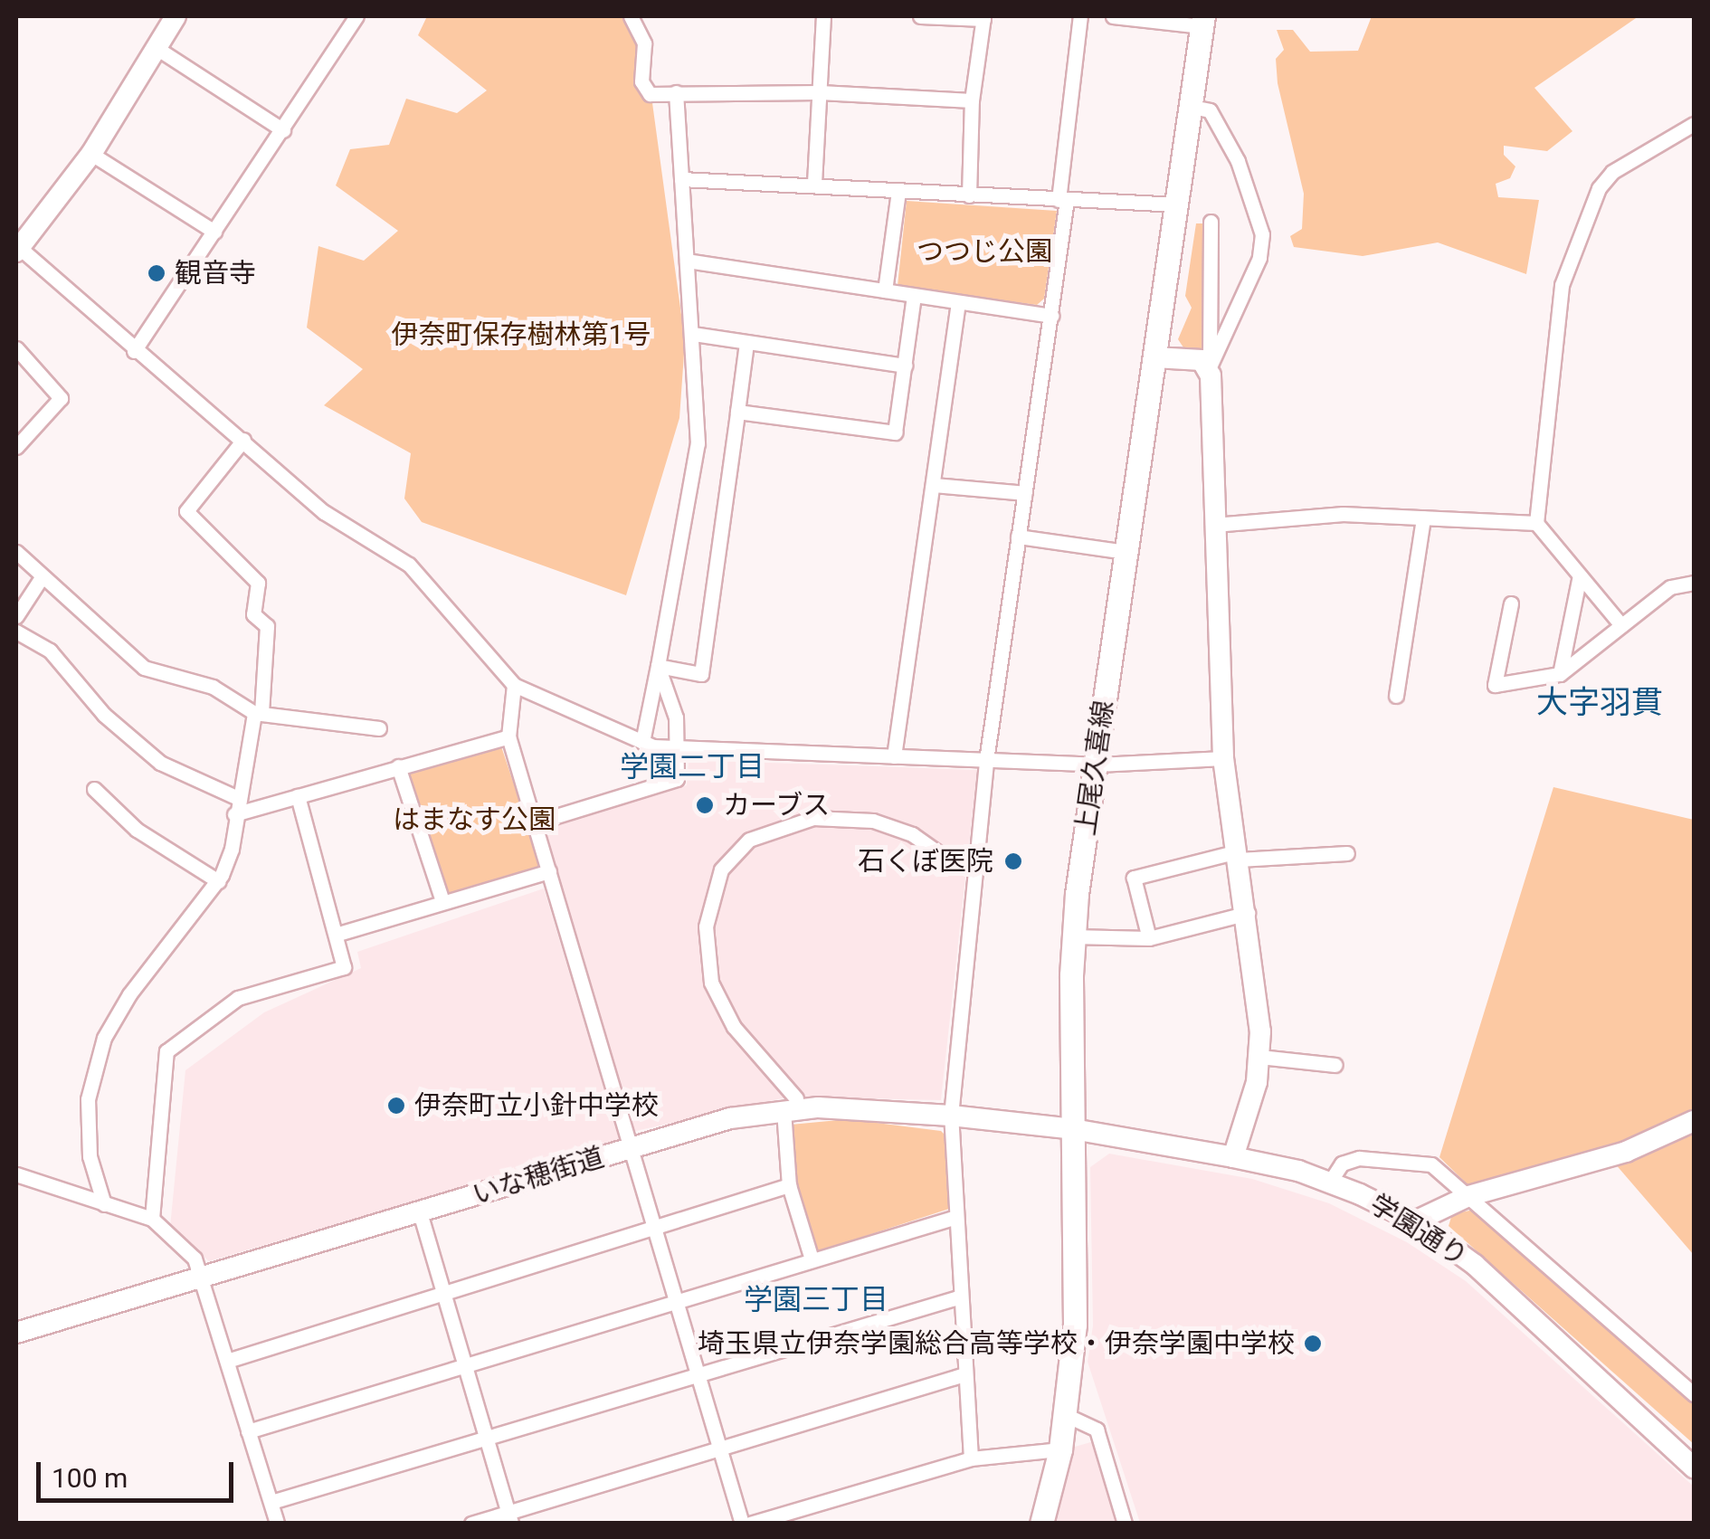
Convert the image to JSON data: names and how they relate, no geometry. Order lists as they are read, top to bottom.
{
  "streets": {
    "main road": ["上尾久喜線"],
    "street": ["いな穂街道", "学園通り"]
  },
  "crossings": [
    ["上尾久喜線", "いな穂街道"],
    ["上尾久喜線", "学園通り"],
    ["いな穂街道", "学園通り"]
  ],
  "districts": ["大字羽貫", "学園二丁目", "学園三丁目"],
  "parks": ["つつじ公園", "伊奈町保存樹林第1号", "はまなす公園"],
  "places": [
    "観音寺",
    "カーブス",
    "石くぼ医院",
    "伊奈町立小針中学校",
    "埼玉県立伊奈学園総合高等学校・伊奈学園中学校"
  ],
  "scale_bar": "100 m"
}
